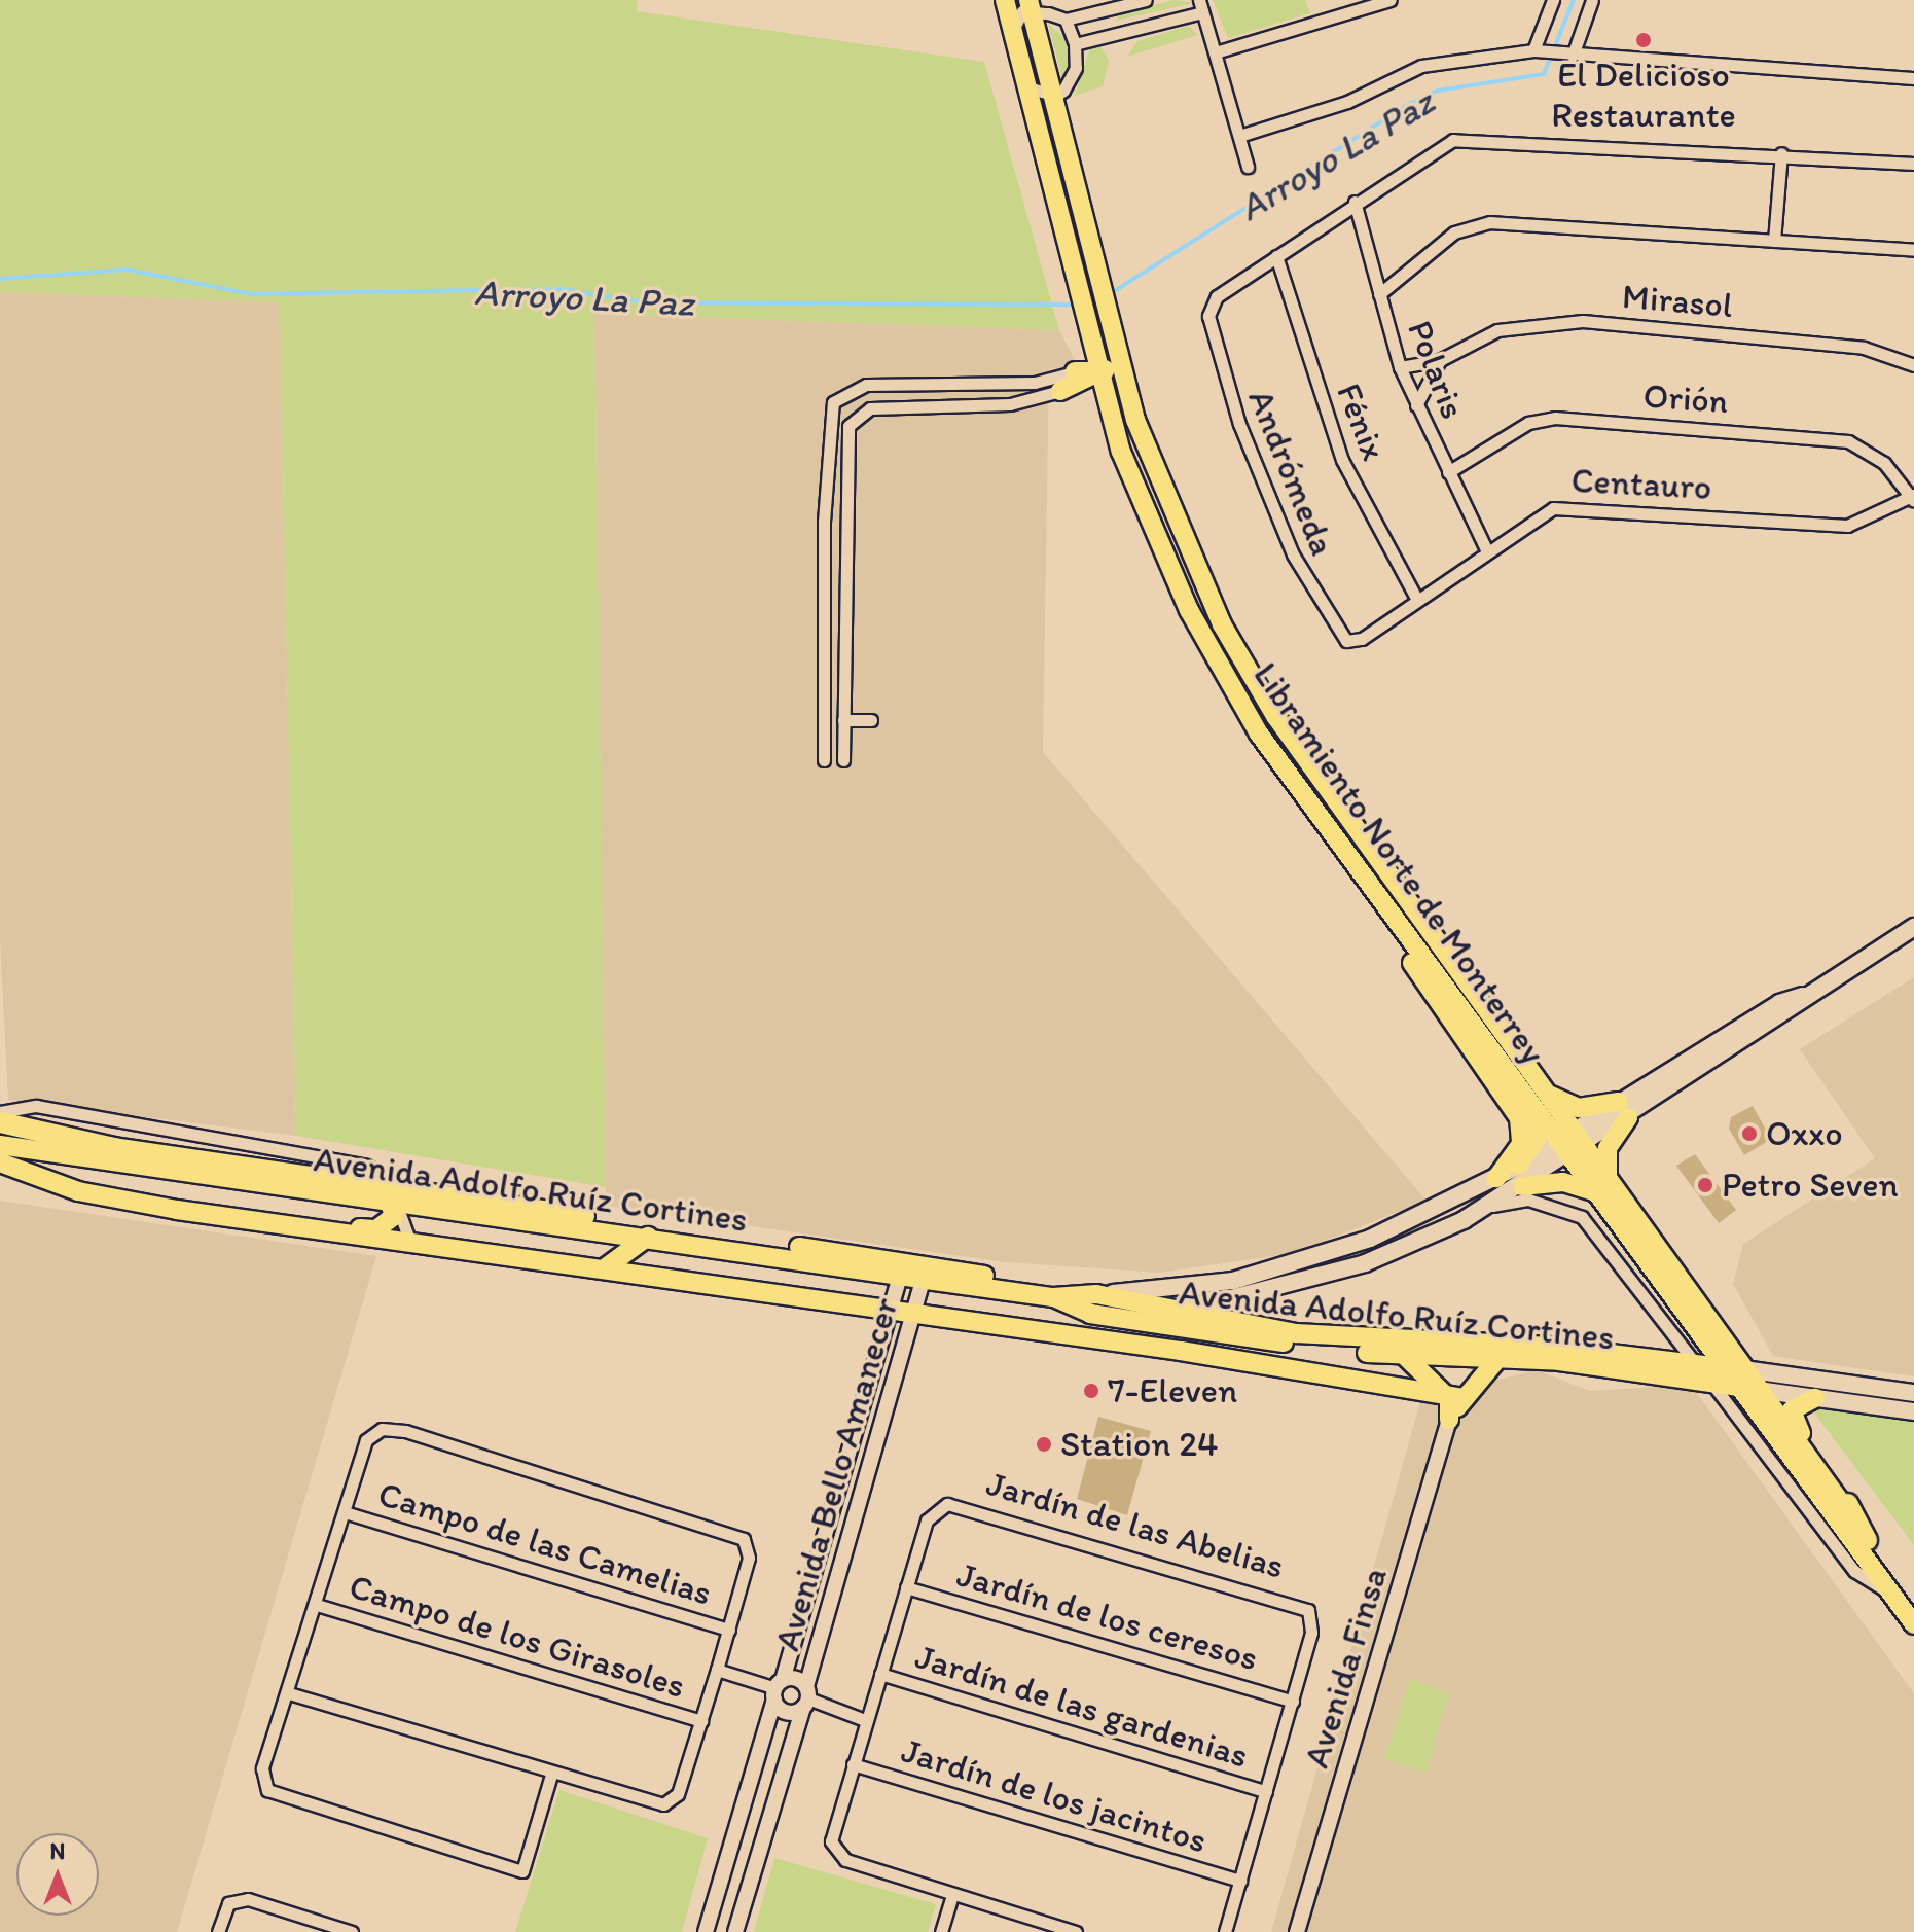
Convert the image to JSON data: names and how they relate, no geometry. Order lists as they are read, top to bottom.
{
  "streets": {
    "main road": ["Libramiento Norte de Monterrey", "Avenida Adolfo Ruíz Cortines"],
    "street": [
      "Mirasol",
      "Polaris",
      "Orión",
      "Fénix",
      "Andrómeda",
      "Centauro",
      "Avenida Bello Amanecer",
      "Jardín de las Abelias",
      "Campo de las Camelias",
      "Jardín de los ceresos",
      "Campo de los Girasoles",
      "Avenida Finsa",
      "Jardín de las gardenias",
      "Jardín de los jacintos"
    ]
  },
  "crossings": [
    ["Mirasol", "Polaris"],
    ["Polaris", "Orión"],
    ["Polaris", "Centauro"],
    ["Orión", "Centauro"],
    ["Fénix", "Andrómeda"],
    ["Fénix", "Centauro"],
    ["Andrómeda", "Centauro"],
    ["Libramiento Norte de Monterrey", "Avenida Adolfo Ruíz Cortines"],
    ["Avenida Adolfo Ruíz Cortines", "Avenida Bello Amanecer"],
    ["Jardín de las Abelias", "Jardín de los ceresos"]
  ],
  "water": ["Arroyo La Paz"],
  "places": [
    "El Delicioso Restaurante",
    "Oxxo",
    "Petro Seven",
    "7-Eleven",
    "Station 24"
  ],
  "north": "top"
}
